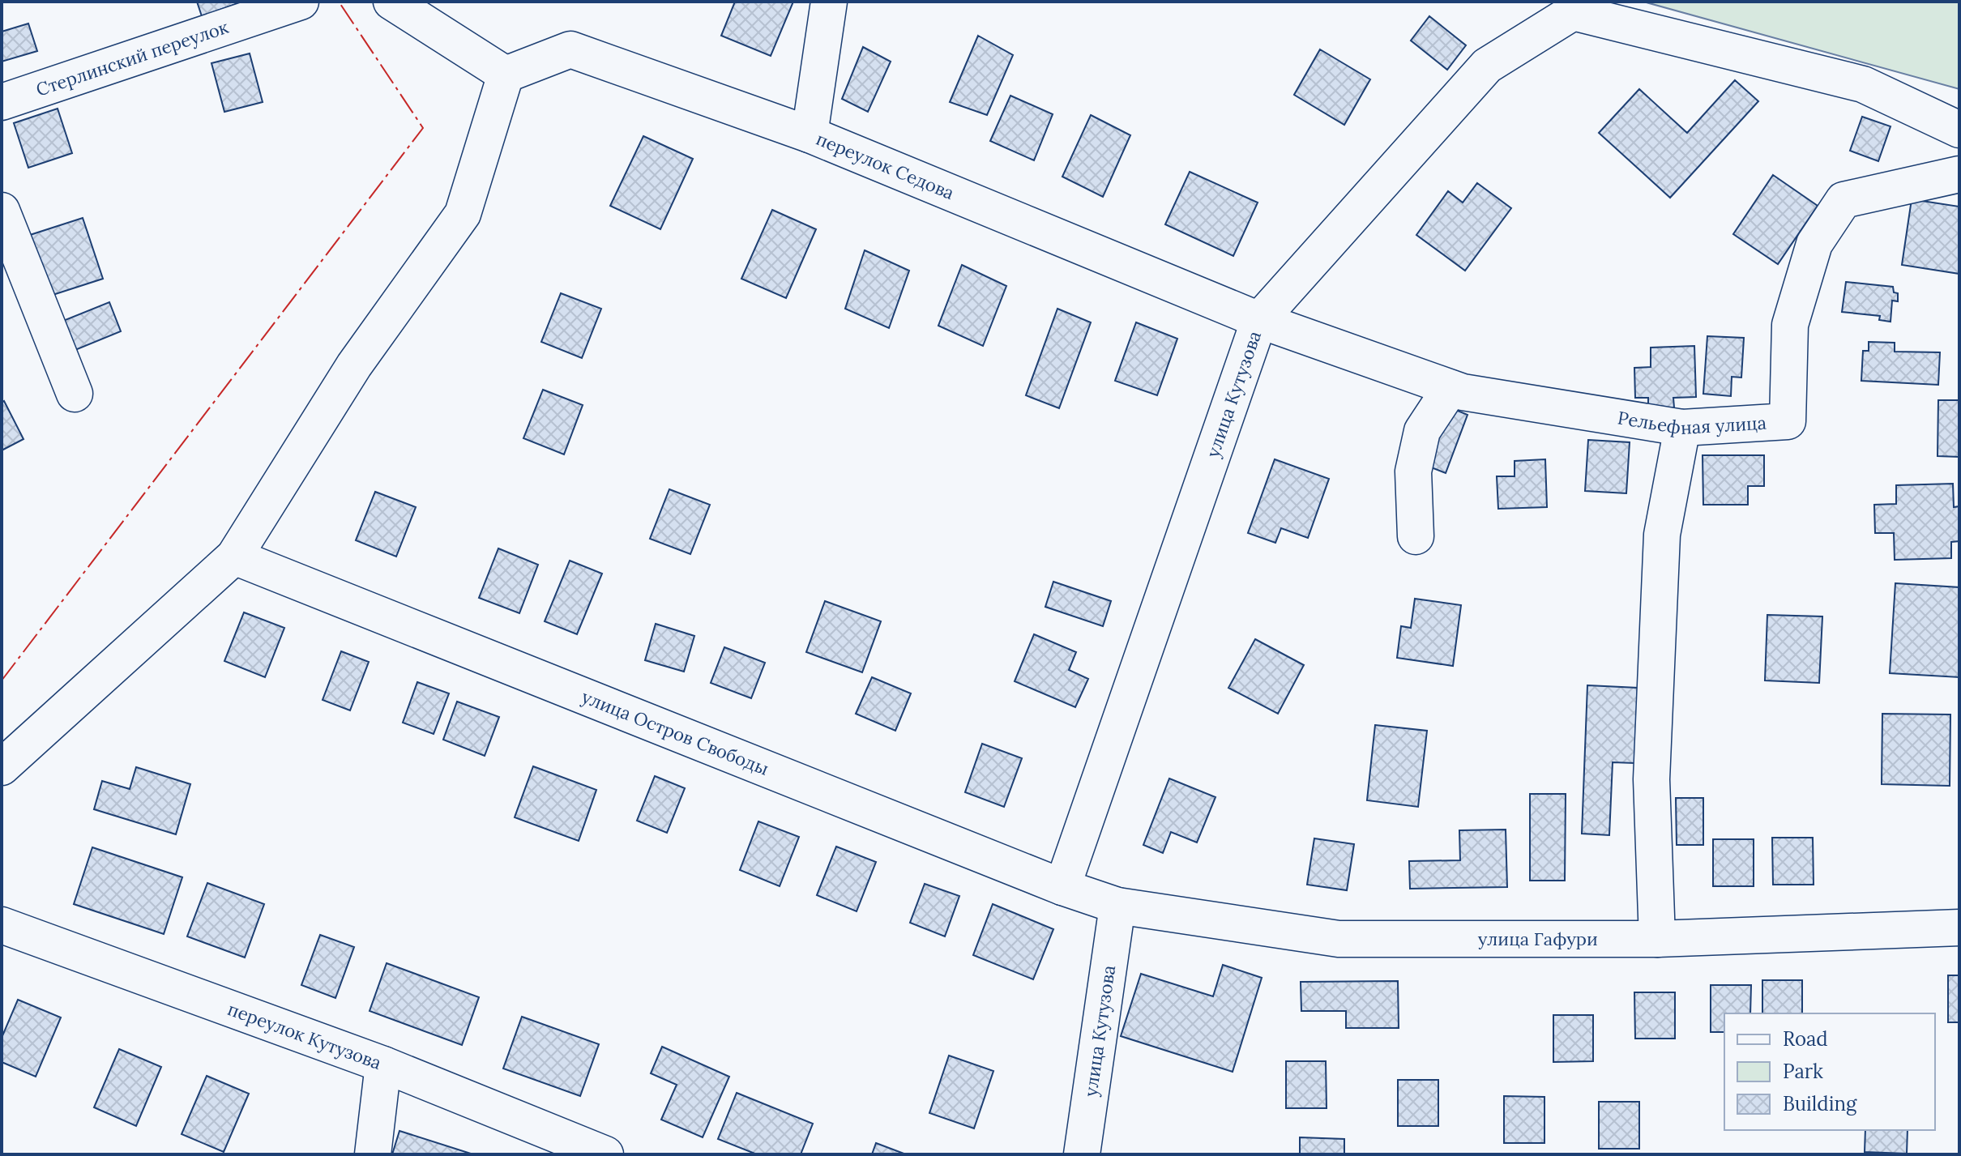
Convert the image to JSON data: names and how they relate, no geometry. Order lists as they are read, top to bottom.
{
  "streets": {
    "street": [
      "Стерлинский переулок",
      "переулок Седова",
      "улица Кутузова",
      "Рельефная улица",
      "улица Остров Свободы",
      "улица Гафури",
      "переулок Кутузова"
    ]
  },
  "crossings": [
    ["переулок Седова", "улица Кутузова"],
    ["переулок Седова", "Рельефная улица"],
    ["улица Кутузова", "Рельефная улица"],
    ["улица Кутузова", "улица Остров Свободы"],
    ["улица Кутузова", "улица Гафури"],
    ["улица Остров Свободы", "улица Гафури"]
  ],
  "legend": ["Road", "Park", "Building"]
}
